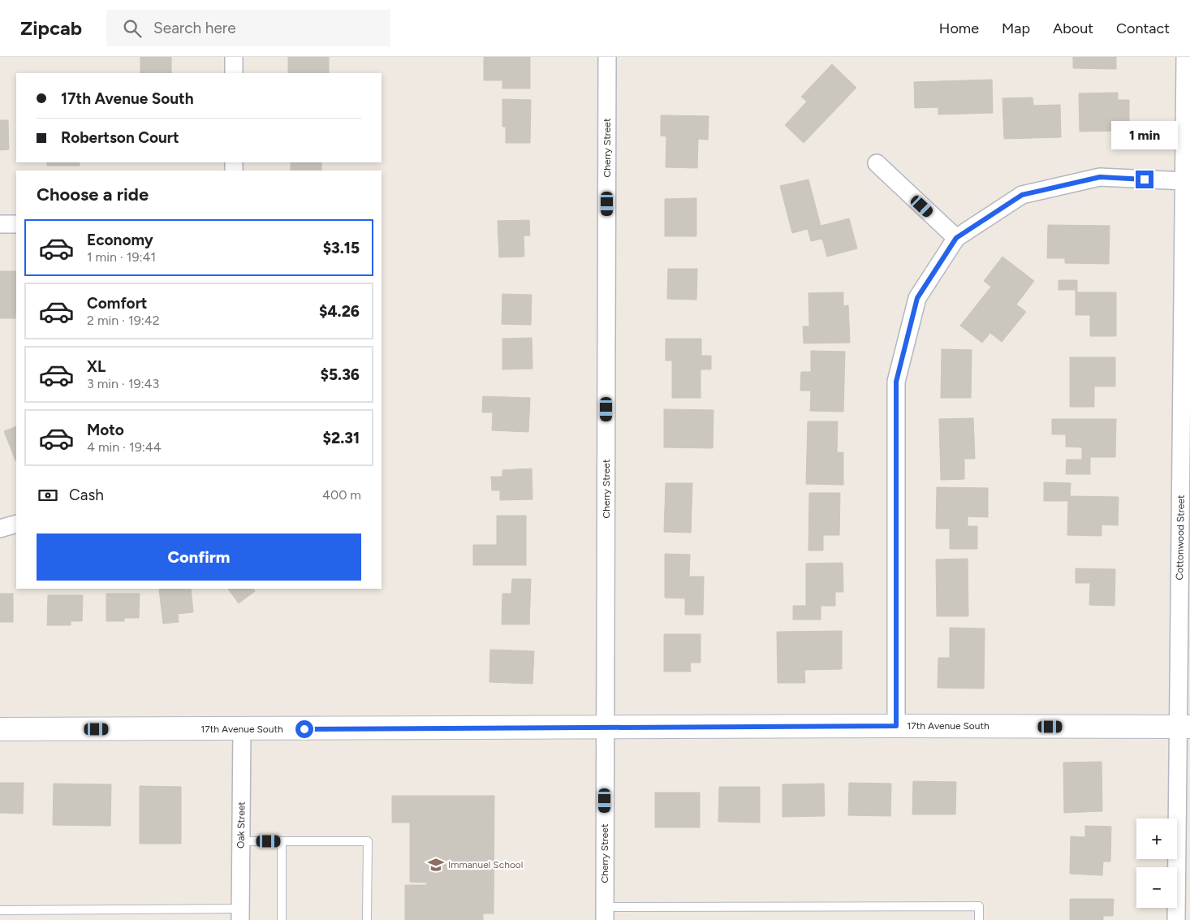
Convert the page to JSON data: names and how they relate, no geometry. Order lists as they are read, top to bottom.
{
  "streets": {
    "street": [
      "Cherry Street",
      "Cottonwood Street",
      "17th Avenue South",
      "Oak Street"
    ]
  },
  "crossings": [
    ["Cherry Street", "17th Avenue South"],
    ["Cottonwood Street", "17th Avenue South"],
    ["17th Avenue South", "Oak Street"]
  ],
  "places": {
    "school or university": ["Immanuel School"]
  },
  "page": {
    "header": "Zipcab",
    "search": "Search here",
    "nav": [
      "Home",
      "Map",
      "About",
      "Contact"
    ],
    "banner": ["17th Avenue South", "Robertson Court"],
    "bubble": "1 min",
    "heading": "Choose a ride",
    "list": [
      {
        "name": "Economy",
        "note": "1 min · 19:41",
        "value": "$3.15"
      },
      {
        "name": "Comfort",
        "note": "2 min · 19:42",
        "value": "$4.26"
      },
      {
        "name": "XL",
        "note": "3 min · 19:43",
        "value": "$5.36"
      },
      {
        "name": "Moto",
        "note": "4 min · 19:44",
        "value": "$2.31"
      }
    ],
    "pay": ["Cash", "400 m"],
    "buttons": "Confirm",
    "map_buttons": ["+", "−"]
  }
}
